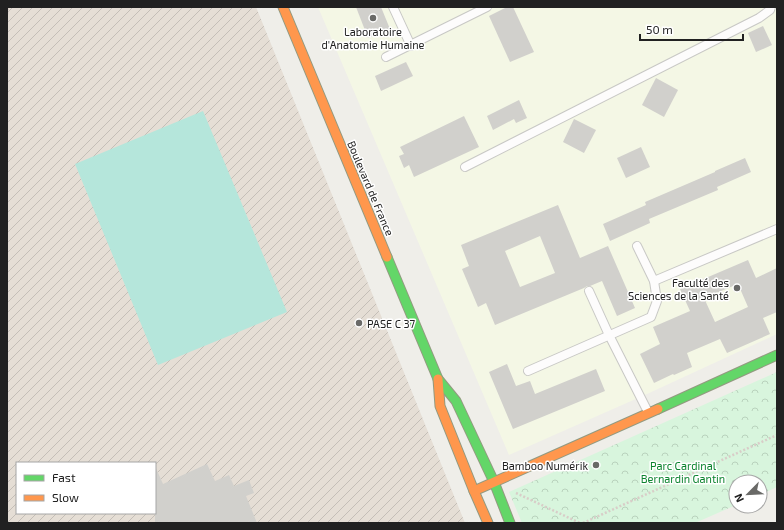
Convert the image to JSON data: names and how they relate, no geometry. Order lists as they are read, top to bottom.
{
  "streets": {
    "street": ["Boulevard de France"]
  },
  "parks": ["Parc Cardinal Bernardin Gantin"],
  "places": [
    "Laboratoire d'Anatomie Humaine",
    "Faculté des Sciences de la Santé",
    "PASE C 37",
    "Bamboo Numérik"
  ],
  "legend": ["Fast", "Slow"],
  "scale_bar": "50 m",
  "north": "bottom left"
}
